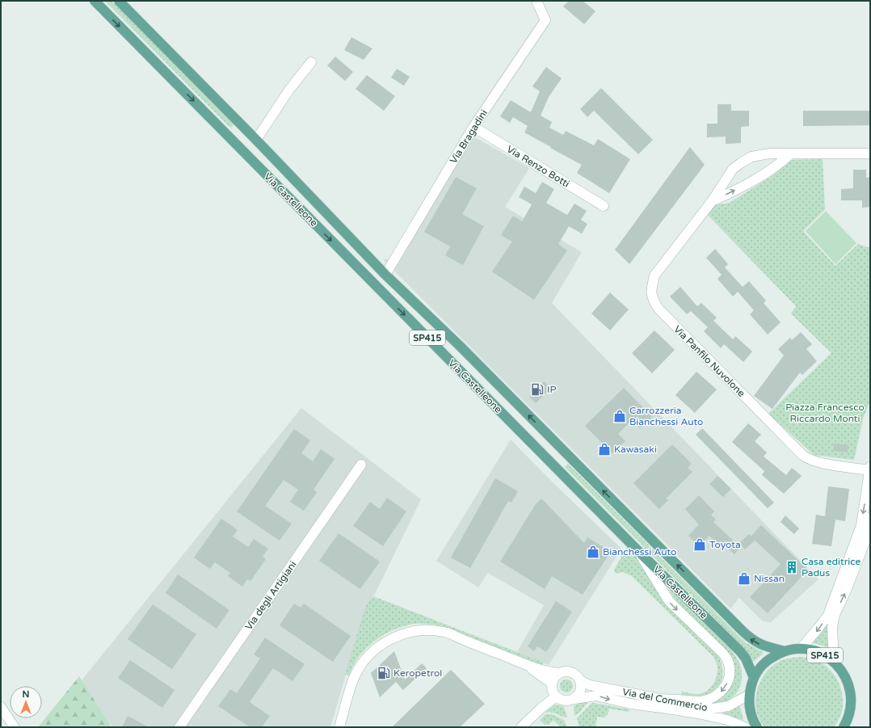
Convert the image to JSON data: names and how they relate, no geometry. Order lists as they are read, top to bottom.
{
  "streets": {
    "main road": ["Via Castelleone", "SP415"],
    "street": [
      "Via Bragadini",
      "Via Renzo Botti",
      "Via Panfilo Nuvolone",
      "Via degli Artigiani",
      "Via del Commercio"
    ]
  },
  "crossings": [
    ["Via Bragadini", "Via Renzo Botti"],
    ["Via Bragadini", "Via Castelleone"],
    ["Via Castelleone", "SP415"],
    ["SP415", "Via del Commercio"]
  ],
  "parks": ["Piazza Francesco Riccardo Monti"],
  "places": {
    "fuel station": ["IP", "Keropetrol"],
    "shop": [
      "Carrozzeria Bianchessi Auto",
      "Kawasaki",
      "Toyota",
      "Bianchessi Auto",
      "Nissan"
    ],
    "building": ["Casa editrice Padus"]
  },
  "north": "top"
}
